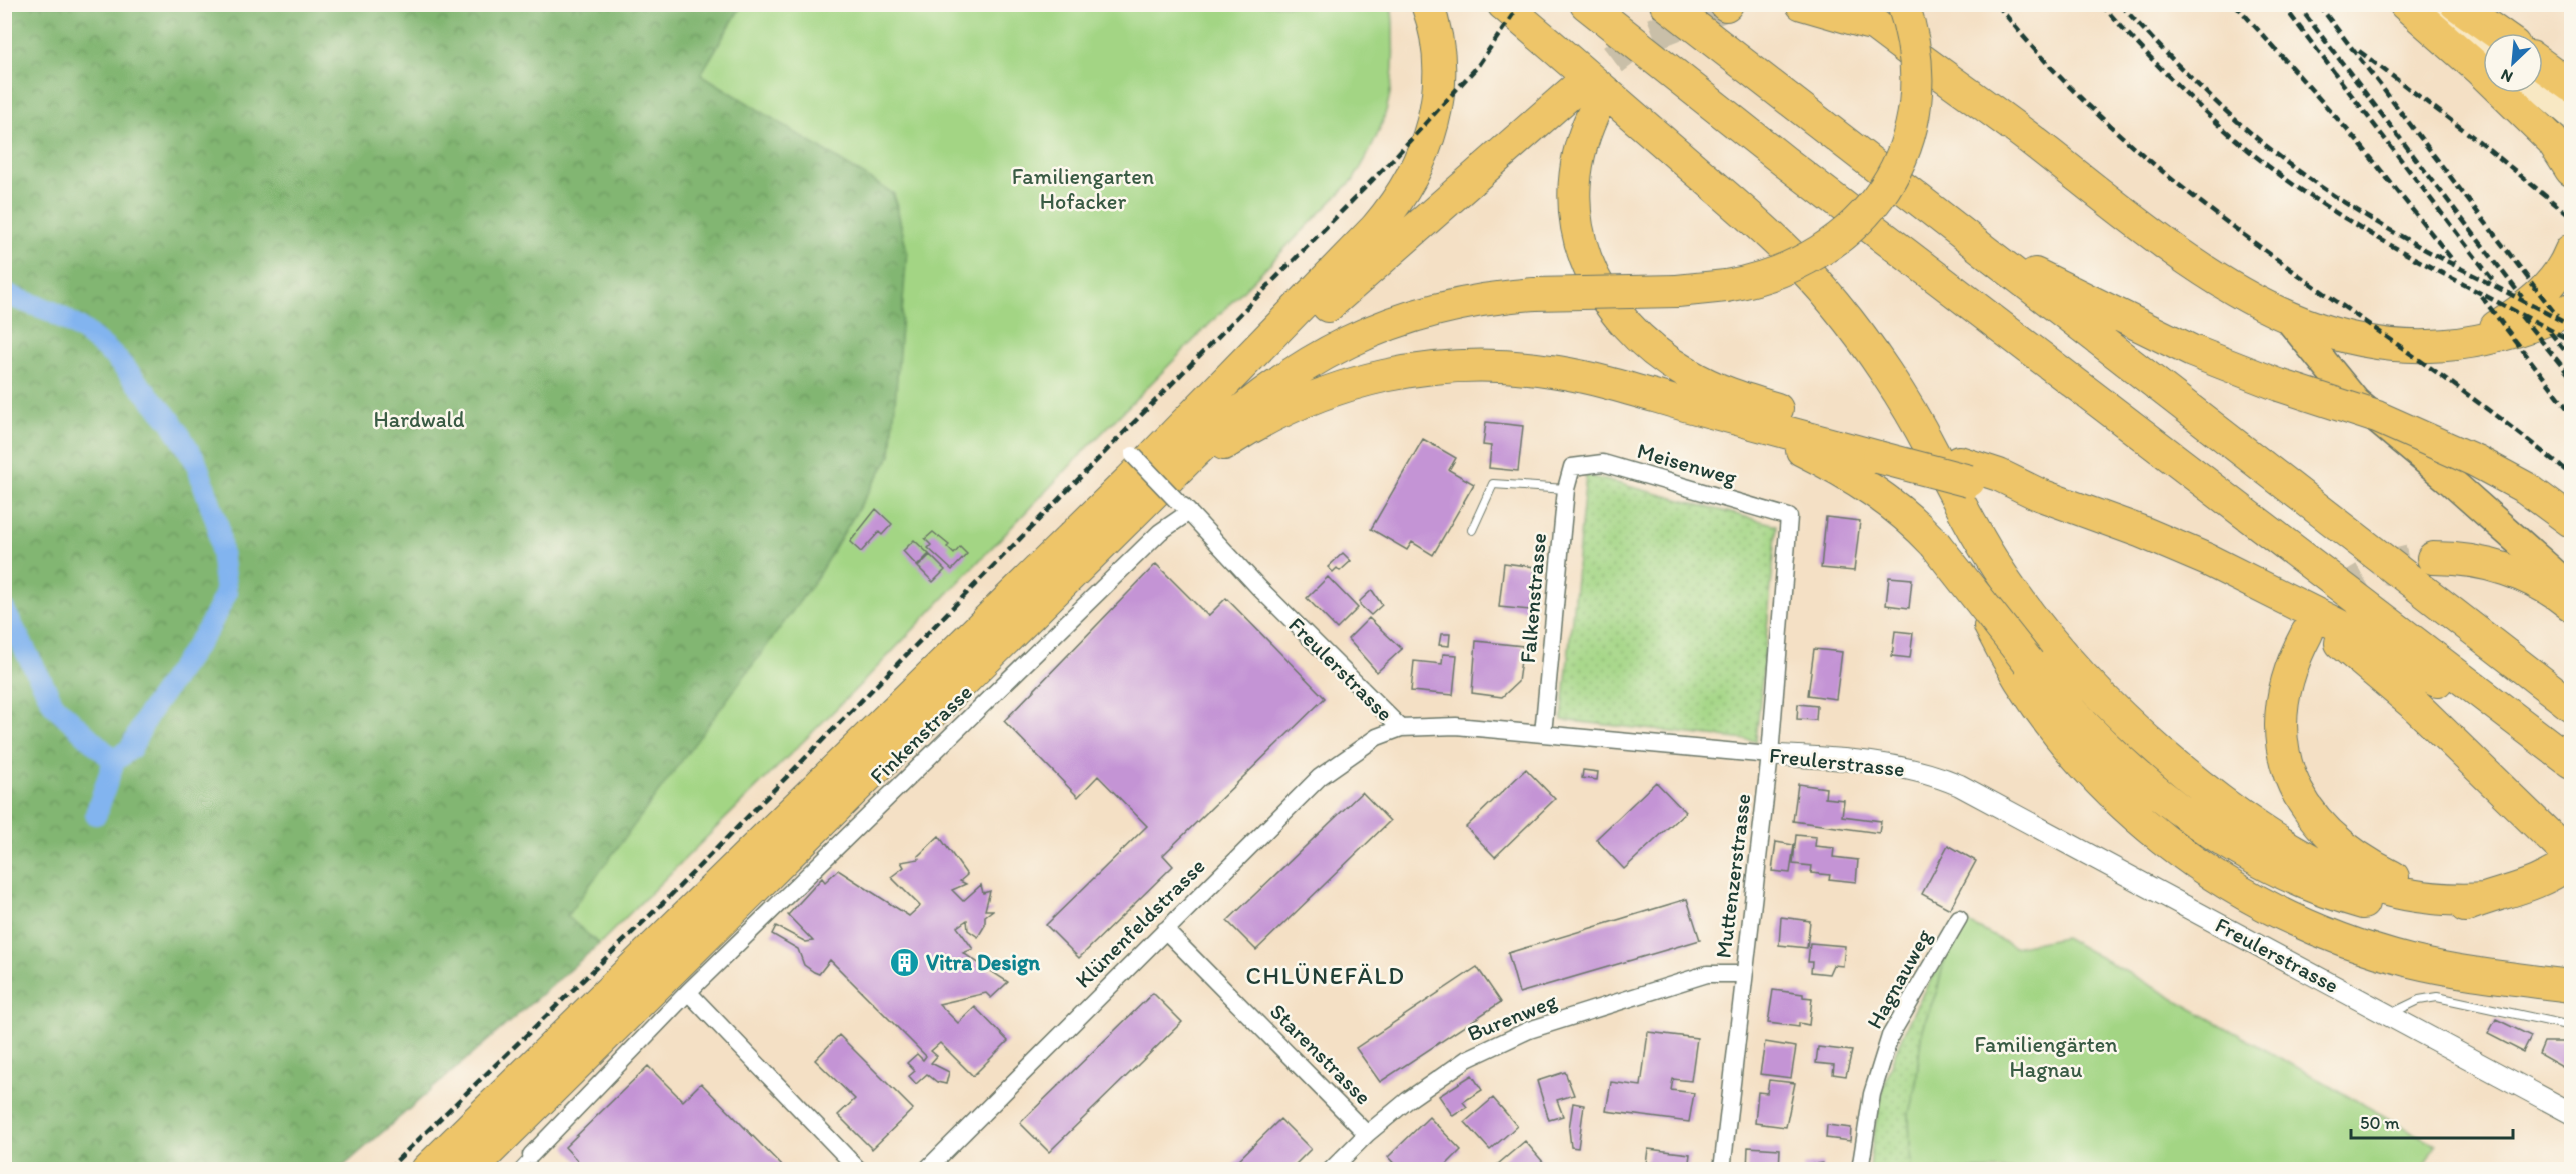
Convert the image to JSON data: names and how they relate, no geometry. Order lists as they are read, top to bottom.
{
  "streets": {
    "street": [
      "Meisenweg",
      "Falkenstrasse",
      "Freulerstrasse",
      "Finkenstrasse",
      "Muttenzerstrasse",
      "Klünenfeldstrasse",
      "Hagnauweg",
      "Burenweg",
      "Starenstrasse"
    ]
  },
  "crossings": [
    ["Meisenweg", "Falkenstrasse"],
    ["Meisenweg", "Muttenzerstrasse"],
    ["Falkenstrasse", "Freulerstrasse"],
    ["Freulerstrasse", "Finkenstrasse"],
    ["Freulerstrasse", "Muttenzerstrasse"],
    ["Freulerstrasse", "Klünenfeldstrasse"],
    ["Muttenzerstrasse", "Burenweg"],
    ["Klünenfeldstrasse", "Starenstrasse"],
    ["Burenweg", "Starenstrasse"]
  ],
  "districts": ["CHLÜNEFÄLD"],
  "parks": ["Familiengarten Hofacker", "Hardwald", "Familiengärten Hagnau"],
  "places": {
    "building": ["Vitra Design"]
  },
  "scale_bar": "50 m",
  "north": "bottom left"
}
